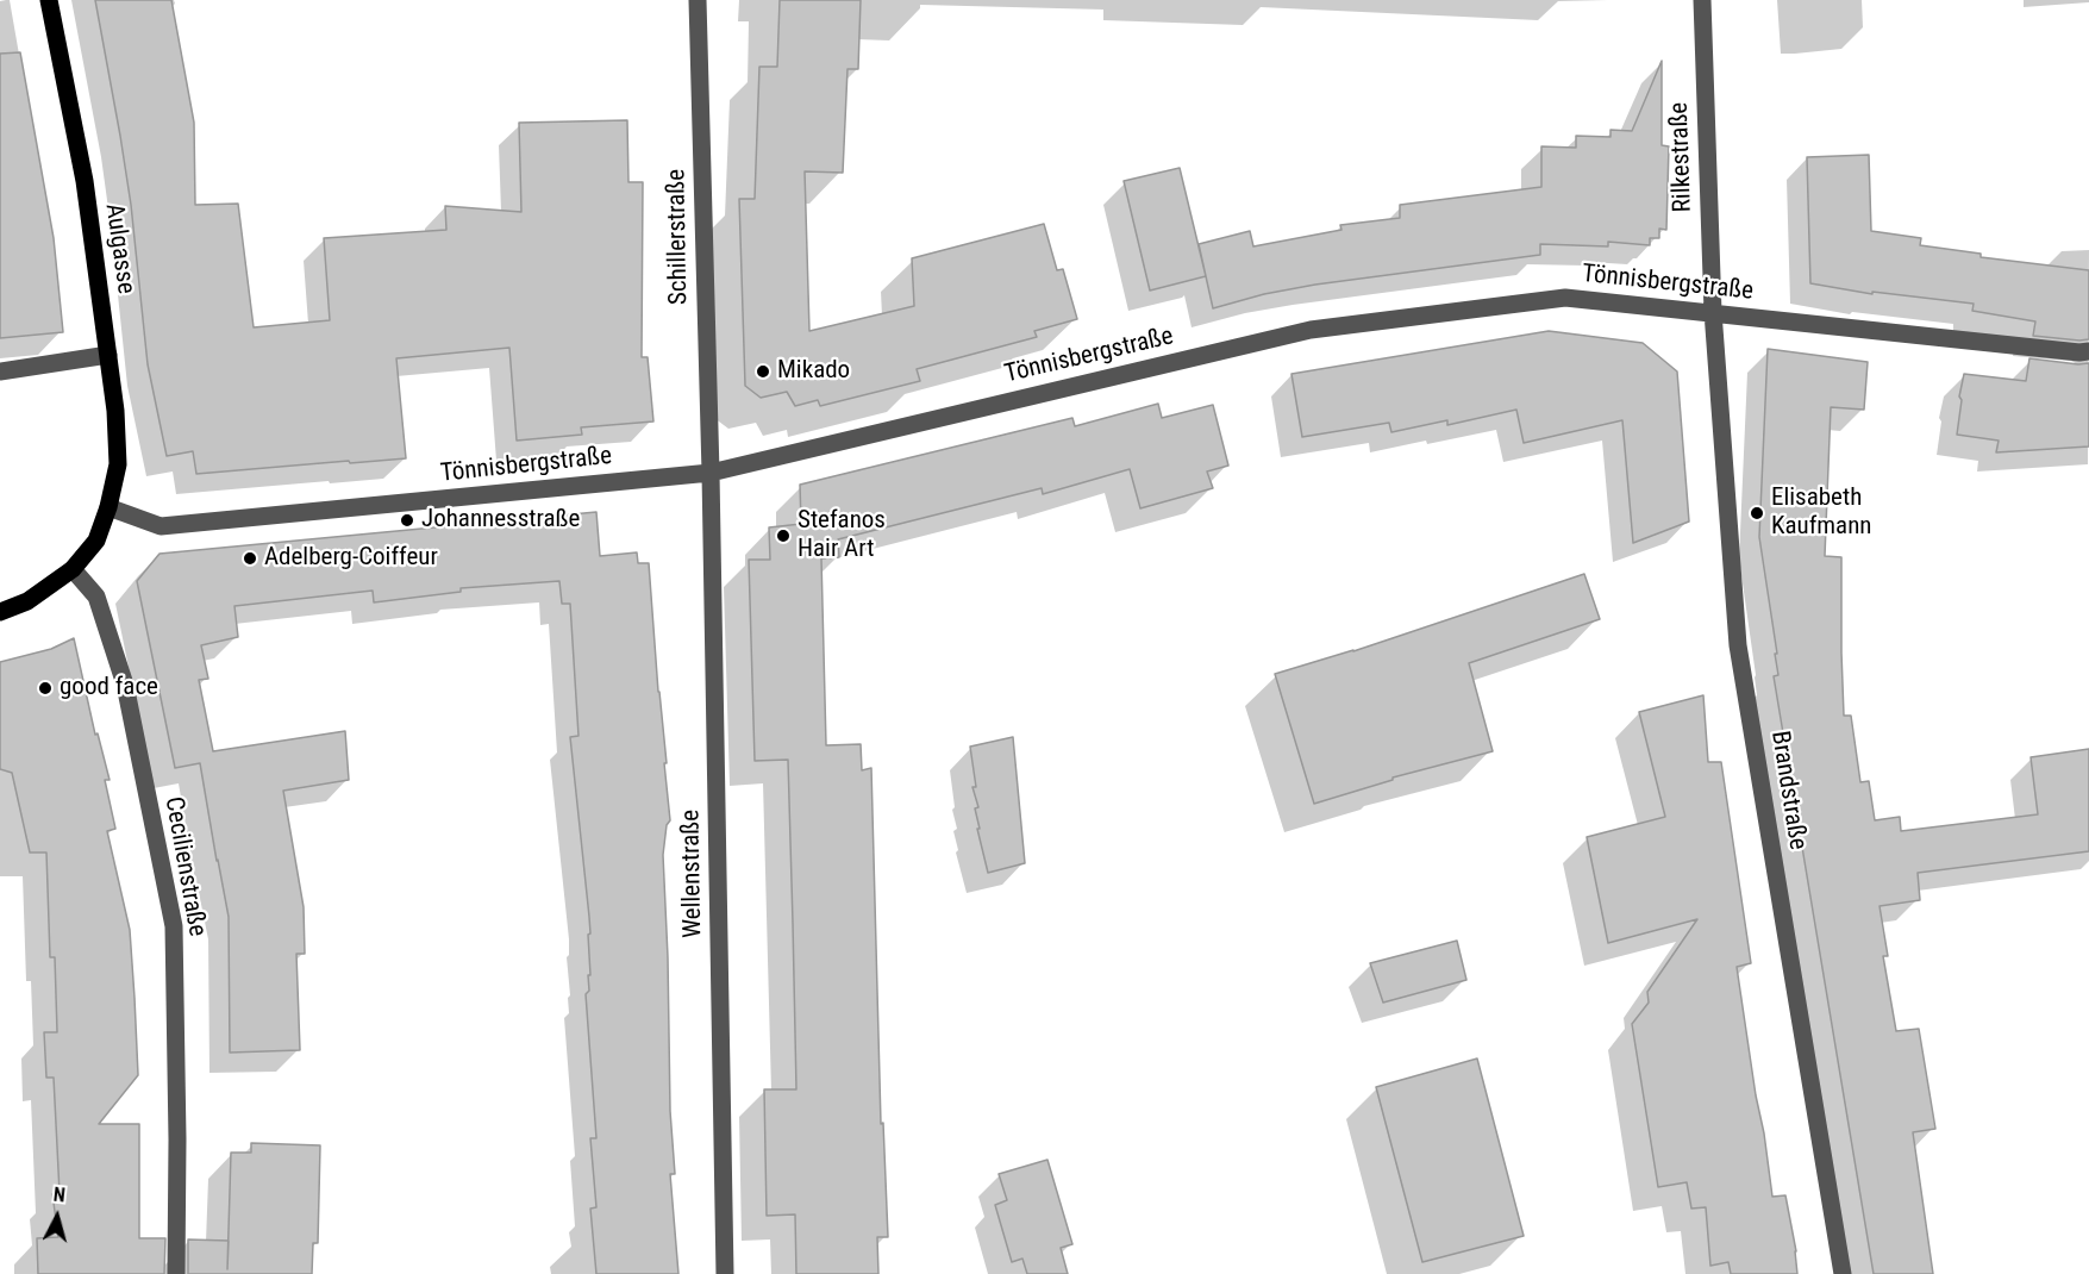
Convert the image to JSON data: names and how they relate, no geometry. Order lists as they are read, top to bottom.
{
  "streets": {
    "main road": ["Aulgasse"],
    "street": [
      "Rilkestraße",
      "Schillerstraße",
      "Tönnisbergstraße",
      "Brandstraße",
      "Cecilienstraße",
      "Wellenstraße"
    ]
  },
  "crossings": [
    ["Rilkestraße", "Tönnisbergstraße"],
    ["Rilkestraße", "Brandstraße"],
    ["Schillerstraße", "Tönnisbergstraße"],
    ["Schillerstraße", "Wellenstraße"],
    ["Aulgasse", "Tönnisbergstraße"],
    ["Tönnisbergstraße", "Brandstraße"],
    ["Tönnisbergstraße", "Wellenstraße"]
  ],
  "places": [
    "Mikado",
    "Elisabeth Kaufmann",
    "Johannesstraße",
    "Stefanos Hair Art",
    "Adelberg-Coiffeur",
    "good face"
  ],
  "north": "top"
}
